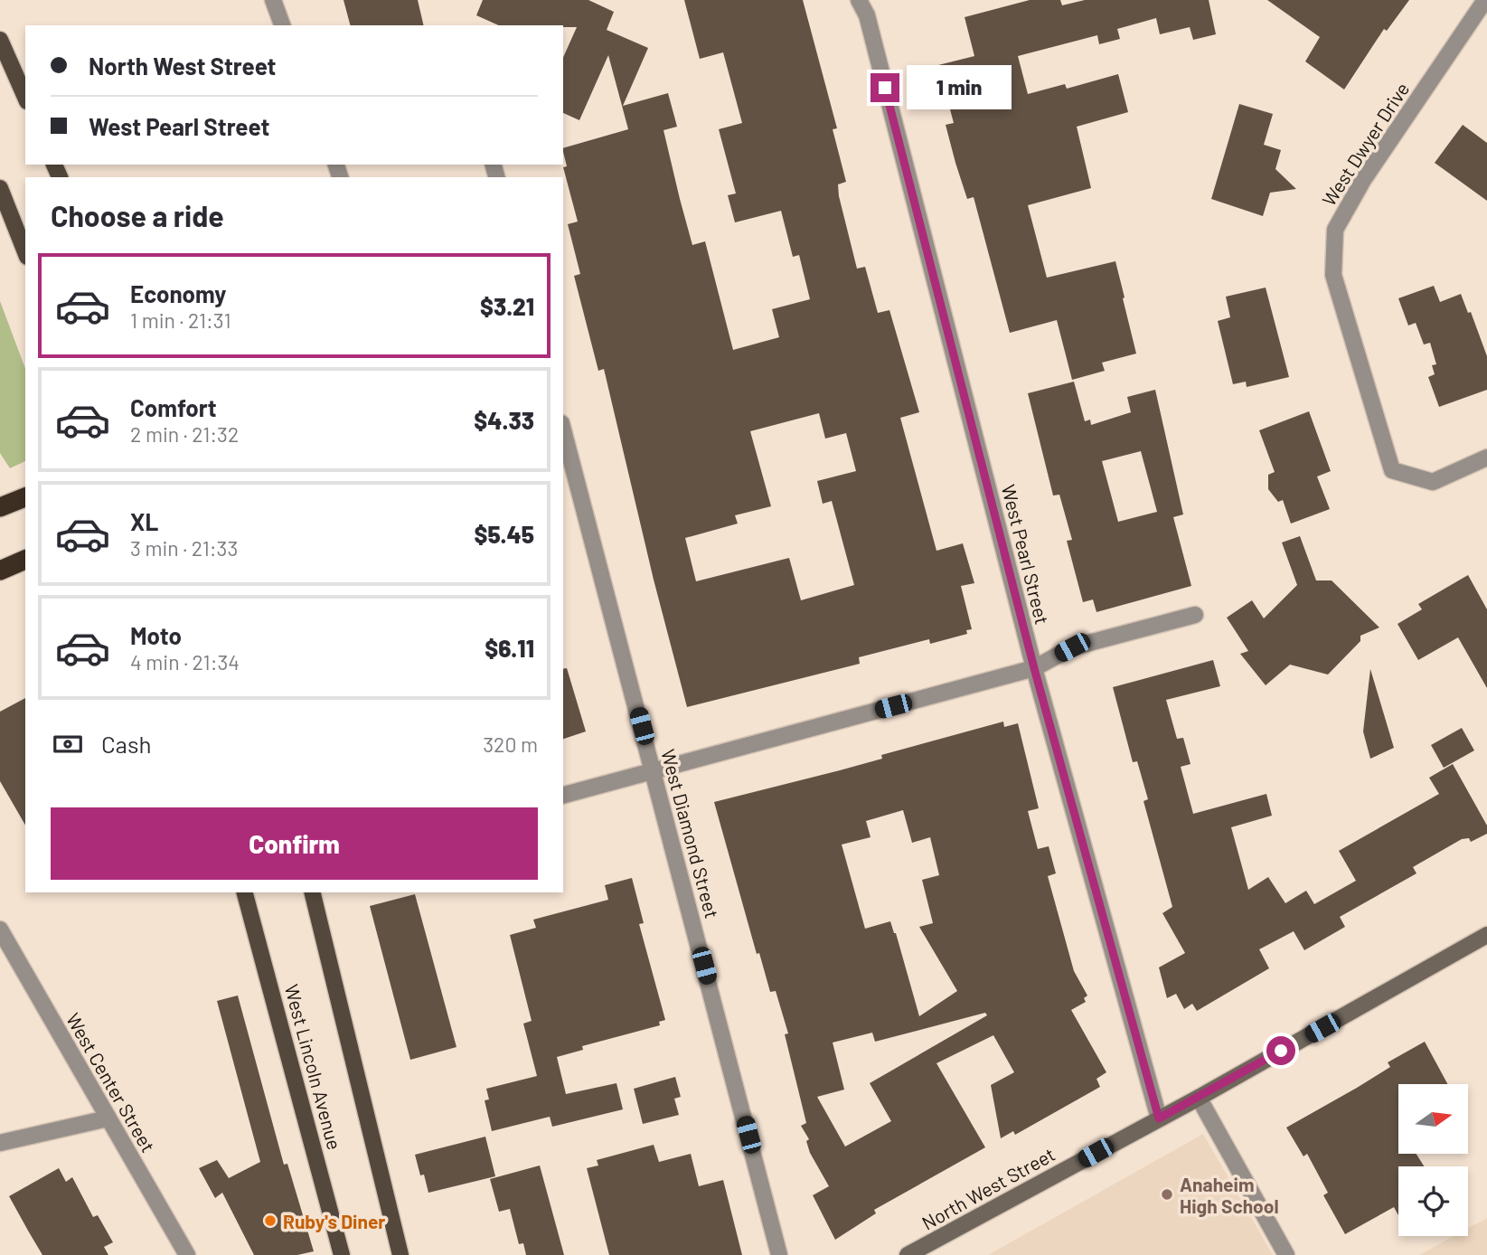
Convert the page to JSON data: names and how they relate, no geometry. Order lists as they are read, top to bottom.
{
  "streets": {
    "main road": ["West Lincoln Avenue"],
    "street": [
      "West Dwyer Drive",
      "West Pearl Street",
      "West Diamond Street",
      "West Center Street",
      "North West Street"
    ]
  },
  "crossings": [
    ["West Pearl Street", "North West Street"]
  ],
  "places": ["Anaheim High School", "Ruby's Diner"],
  "north": "right",
  "page": {
    "banner": ["North West Street", "West Pearl Street"],
    "bubble": "1 min",
    "heading": "Choose a ride",
    "list": [
      {
        "name": "Economy",
        "note": "1 min · 21:31",
        "value": "$3.21"
      },
      {
        "name": "Comfort",
        "note": "2 min · 21:32",
        "value": "$4.33"
      },
      {
        "name": "XL",
        "note": "3 min · 21:33",
        "value": "$5.45"
      },
      {
        "name": "Moto",
        "note": "4 min · 21:34",
        "value": "$6.11"
      }
    ],
    "pay": ["Cash", "320 m"],
    "buttons": "Confirm"
  }
}
